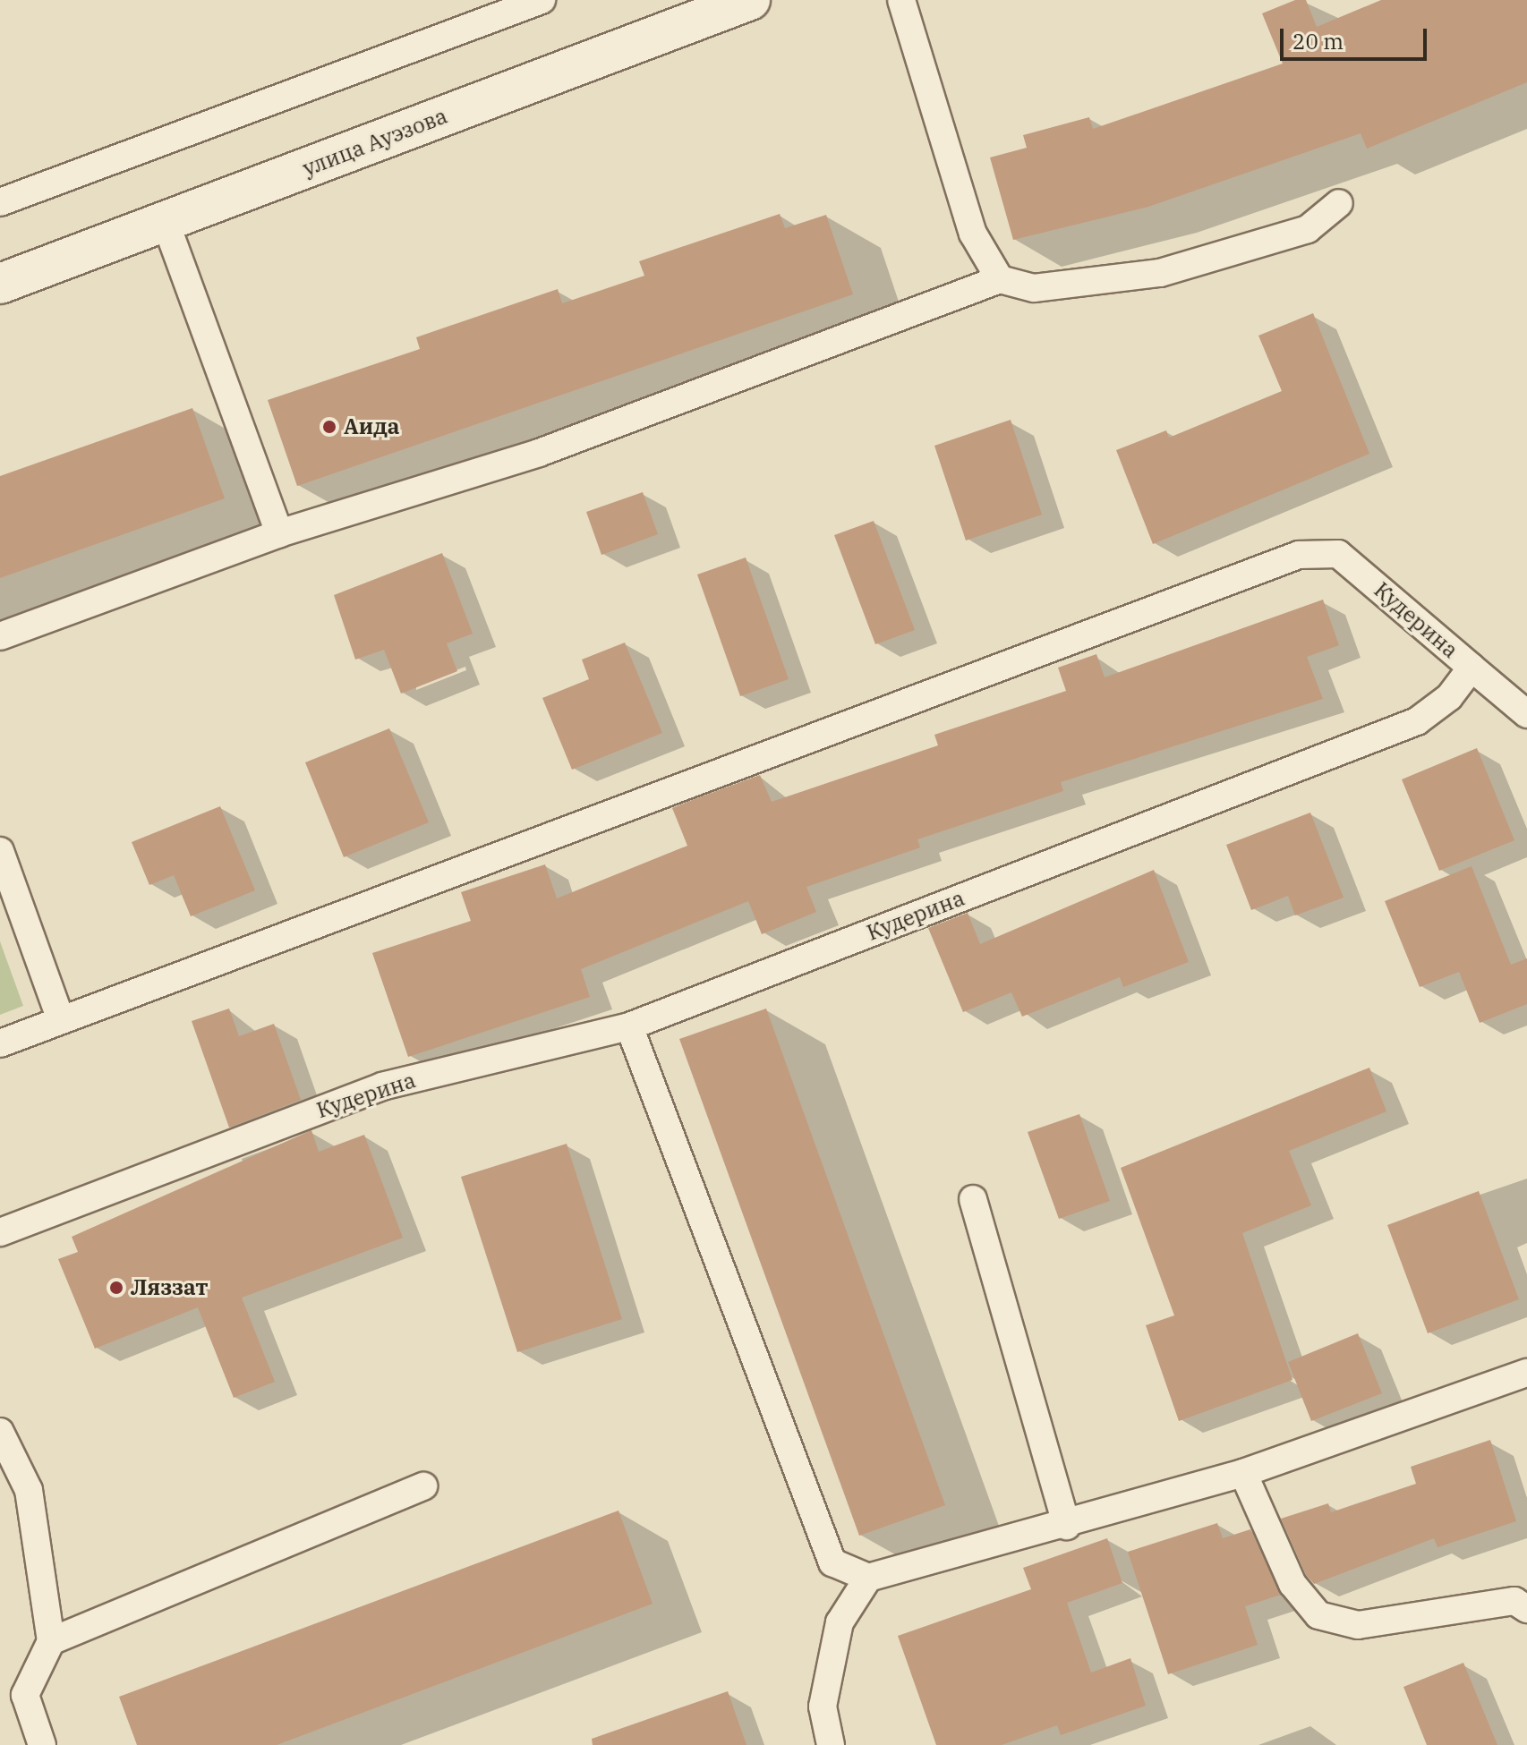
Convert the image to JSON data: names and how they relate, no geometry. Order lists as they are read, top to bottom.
{
  "streets": {
    "street": ["улица Ауэзова"],
    "lane": ["Кудерина"]
  },
  "places": ["Аида", "Ляззат"],
  "scale_bar": "20 m"
}
